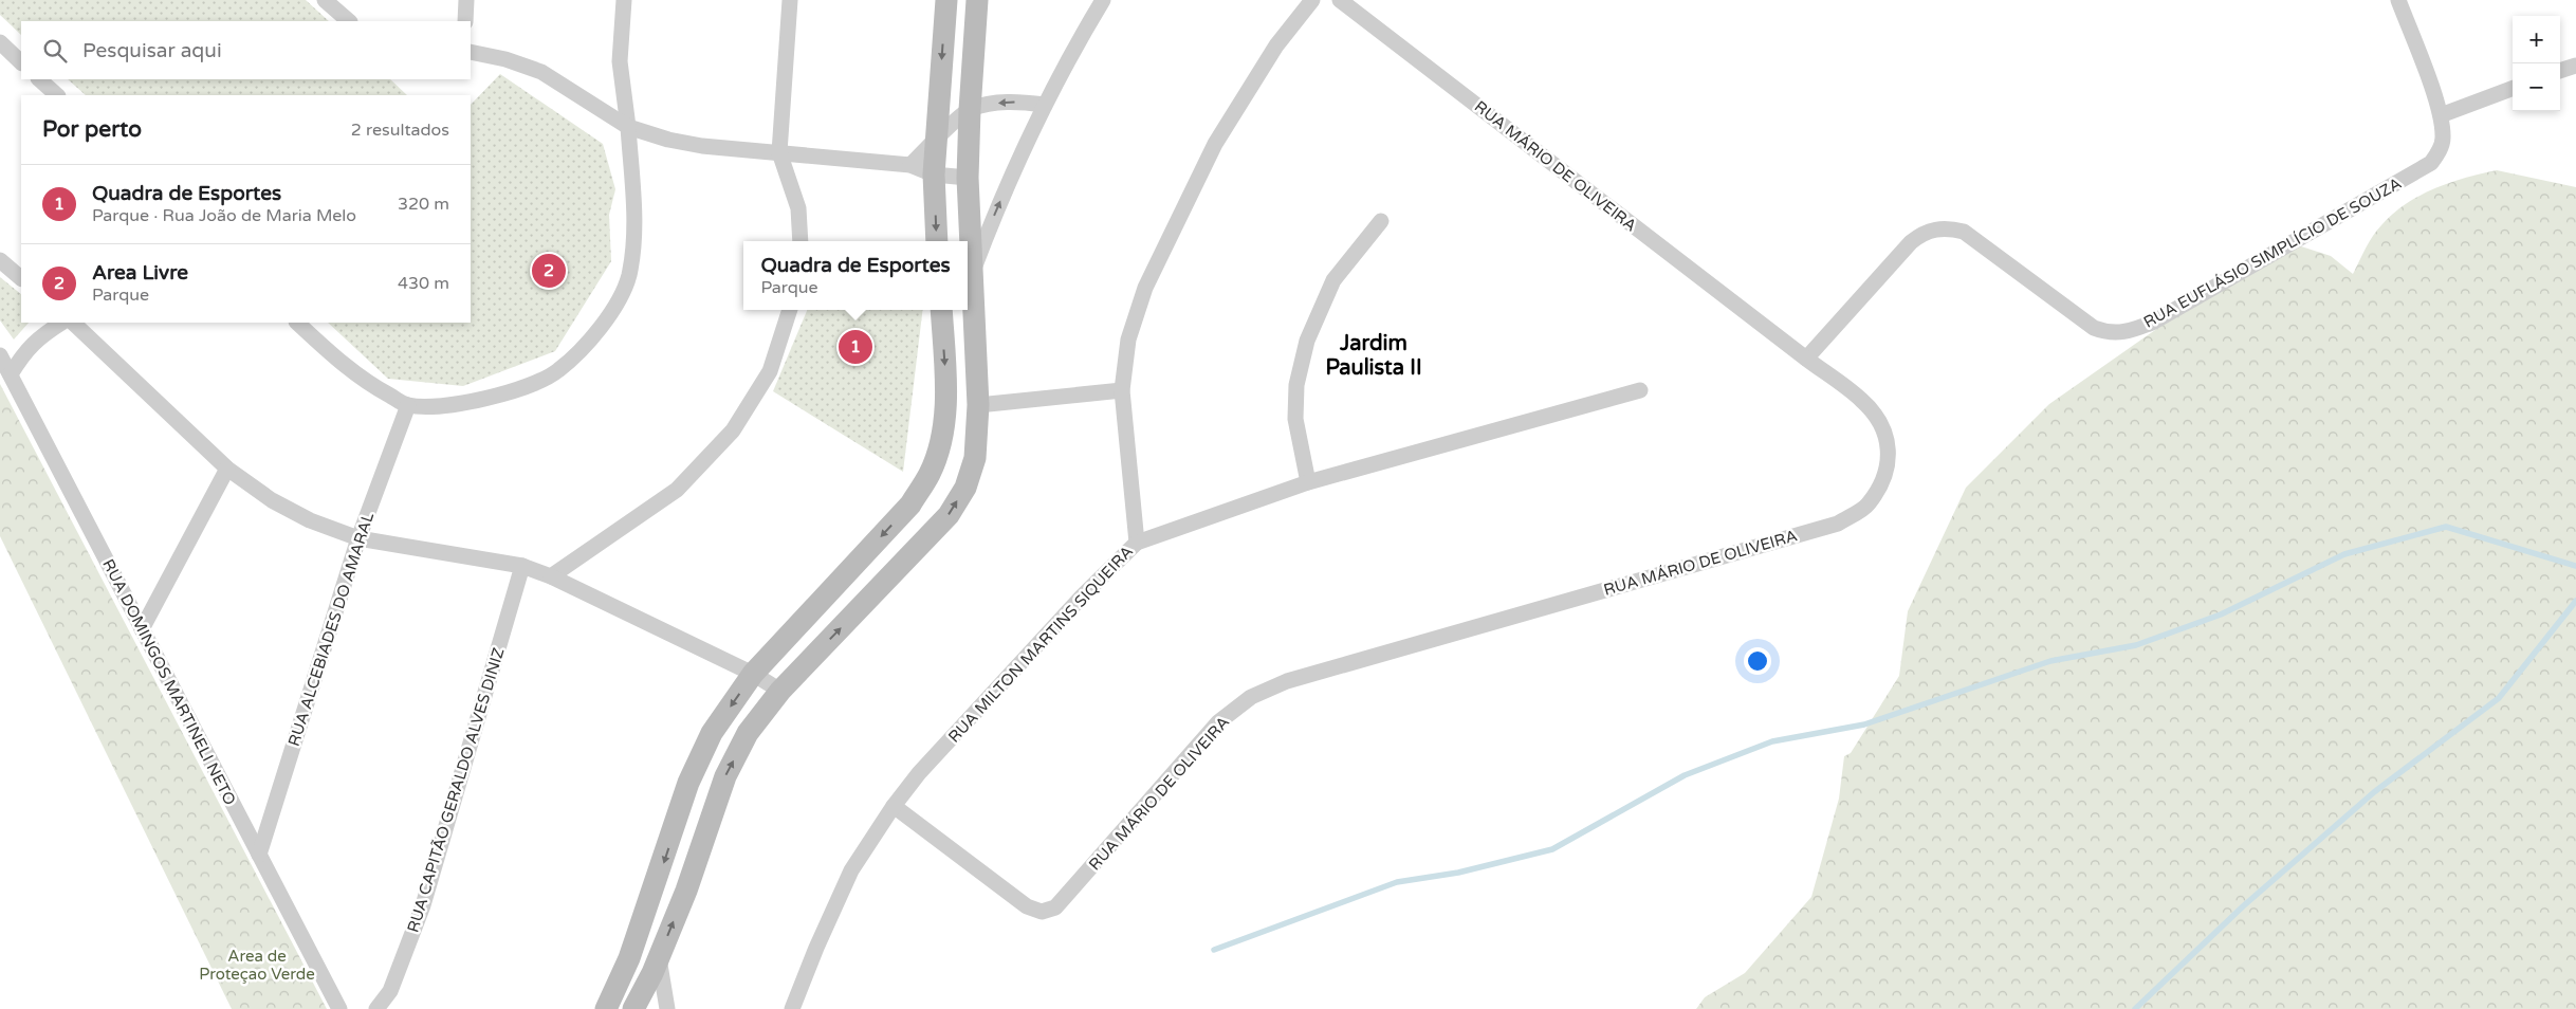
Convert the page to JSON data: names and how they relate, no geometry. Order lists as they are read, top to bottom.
{
  "streets": {
    "street": [
      "RUA MÁRIO DE OLIVEIRA",
      "RUA EUFLÁSIO SIMPLÍCIO DE SOUZA",
      "RUA ALCEBIADES DO AMARAL",
      "RUA MILTON MARTINS SIQUEIRA",
      "RUA DOMINGOS MARTINELI NETO",
      "RUA CAPITÃO GERALDO ALVES DINIZ"
    ]
  },
  "crossings": [
    ["RUA MÁRIO DE OLIVEIRA", "RUA EUFLÁSIO SIMPLÍCIO DE SOUZA"],
    ["RUA MÁRIO DE OLIVEIRA", "RUA MILTON MARTINS SIQUEIRA"],
    ["RUA ALCEBIADES DO AMARAL", "RUA DOMINGOS MARTINELI NETO"]
  ],
  "districts": ["Jardim Paulista II"],
  "parks": ["Area de Proteçao Verde"],
  "page": {
    "map_buttons": ["+", "−"],
    "search": "Pesquisar aqui",
    "heading": ["Por perto", "2 resultados"],
    "list": [
      {
        "mark": "1",
        "name": "Quadra de Esportes",
        "note": "Parque · Rua João de Maria Melo",
        "value": "320 m"
      },
      {
        "mark": "2",
        "name": "Area Livre",
        "note": "Parque",
        "value": "430 m"
      }
    ],
    "popup": ["Quadra de Esportes", "Parque"],
    "pins": ["2", "1"]
  }
}
